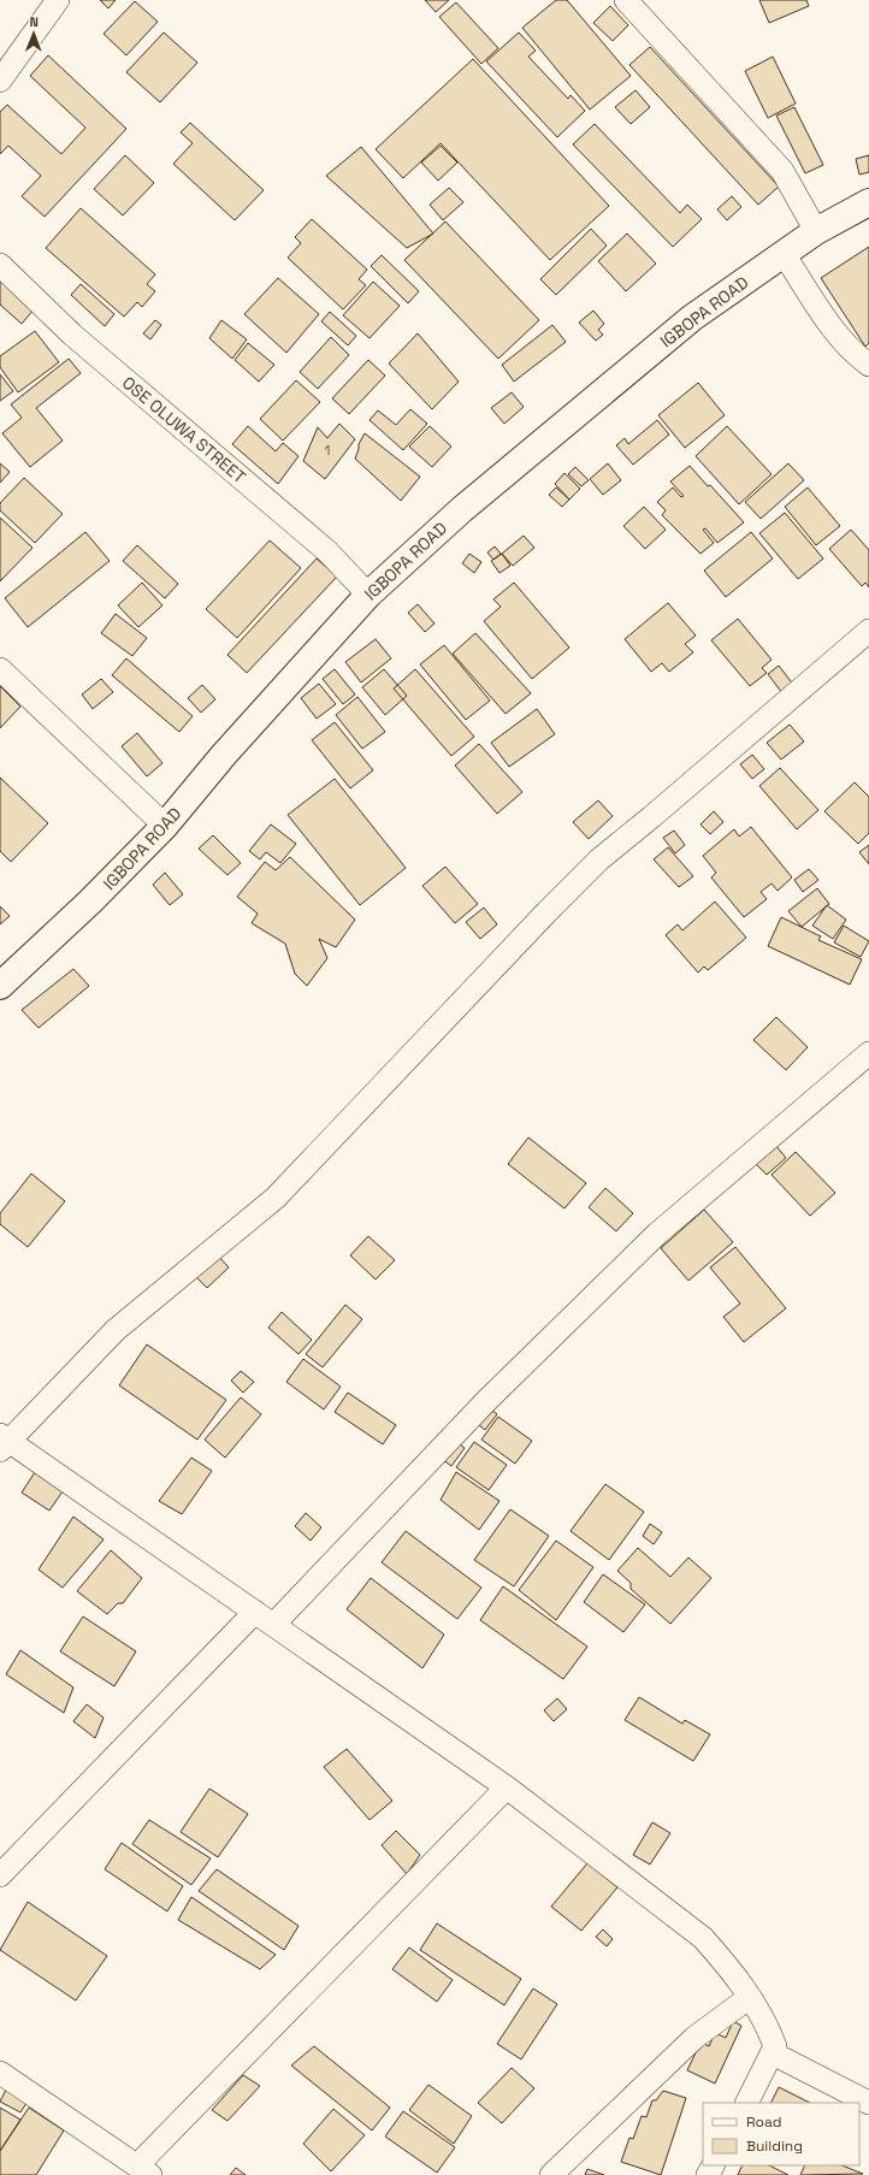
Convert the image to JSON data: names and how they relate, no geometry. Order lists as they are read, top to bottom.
{
  "streets": {
    "street": ["IGBOPA ROAD", "OSE OLUWA STREET"]
  },
  "crossings": [
    ["IGBOPA ROAD", "OSE OLUWA STREET"]
  ],
  "house_numbers": ["1"],
  "legend": ["Road", "Building"],
  "north": "top"
}
